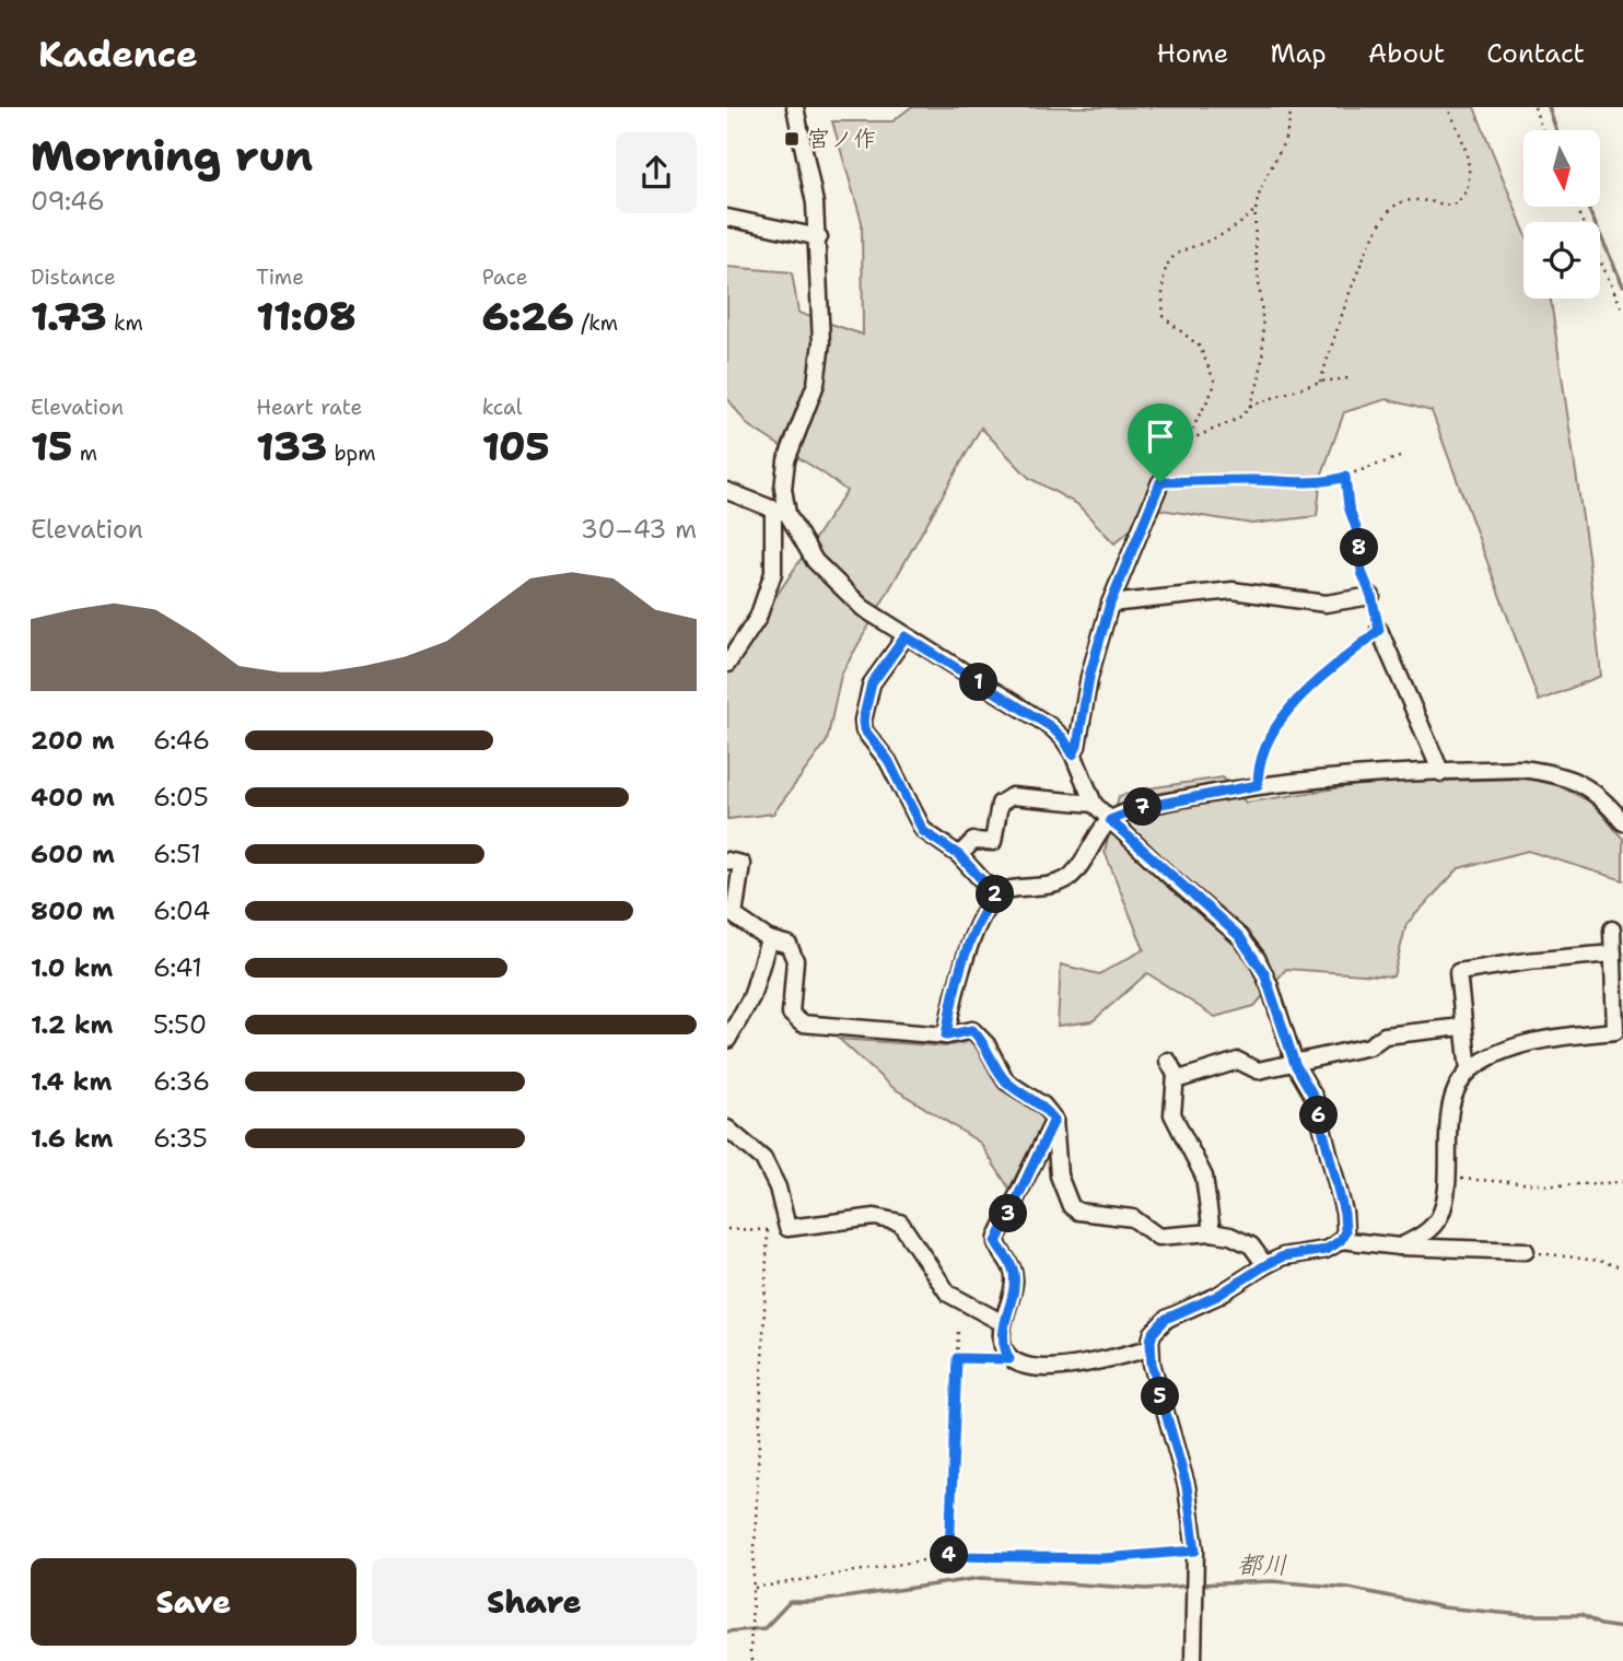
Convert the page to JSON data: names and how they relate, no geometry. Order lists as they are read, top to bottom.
{
  "water": ["都川"],
  "places": {
    "transit": ["宮ノ作"]
  },
  "north": "bottom",
  "page": {
    "header": "Kadence",
    "nav": [
      "Home",
      "Map",
      "About",
      "Contact"
    ],
    "heading": ["Morning run", "09:46"],
    "stats": [
      ["Distance", "1.73 km"],
      ["Time", "11:08"],
      ["Pace", "6:26 /km"],
      ["Elevation", "15 m"],
      ["Heart rate", "133 bpm"],
      ["kcal", "105"]
    ],
    "chart": ["Elevation", "30–43 m"],
    "pins": [
      "8",
      "1",
      "7",
      "2",
      "6",
      "3",
      "5",
      "4"
    ],
    "list": [
      {
        "name": "200 m",
        "note": "6:46"
      },
      {
        "name": "400 m",
        "note": "6:05"
      },
      {
        "name": "600 m",
        "note": "6:51"
      },
      {
        "name": "800 m",
        "note": "6:04"
      },
      {
        "name": "1.0 km",
        "note": "6:41"
      },
      {
        "name": "1.2 km",
        "note": "5:50"
      },
      {
        "name": "1.4 km",
        "note": "6:36"
      },
      {
        "name": "1.6 km",
        "note": "6:35"
      }
    ],
    "buttons": ["Save", "Share"]
  }
}
